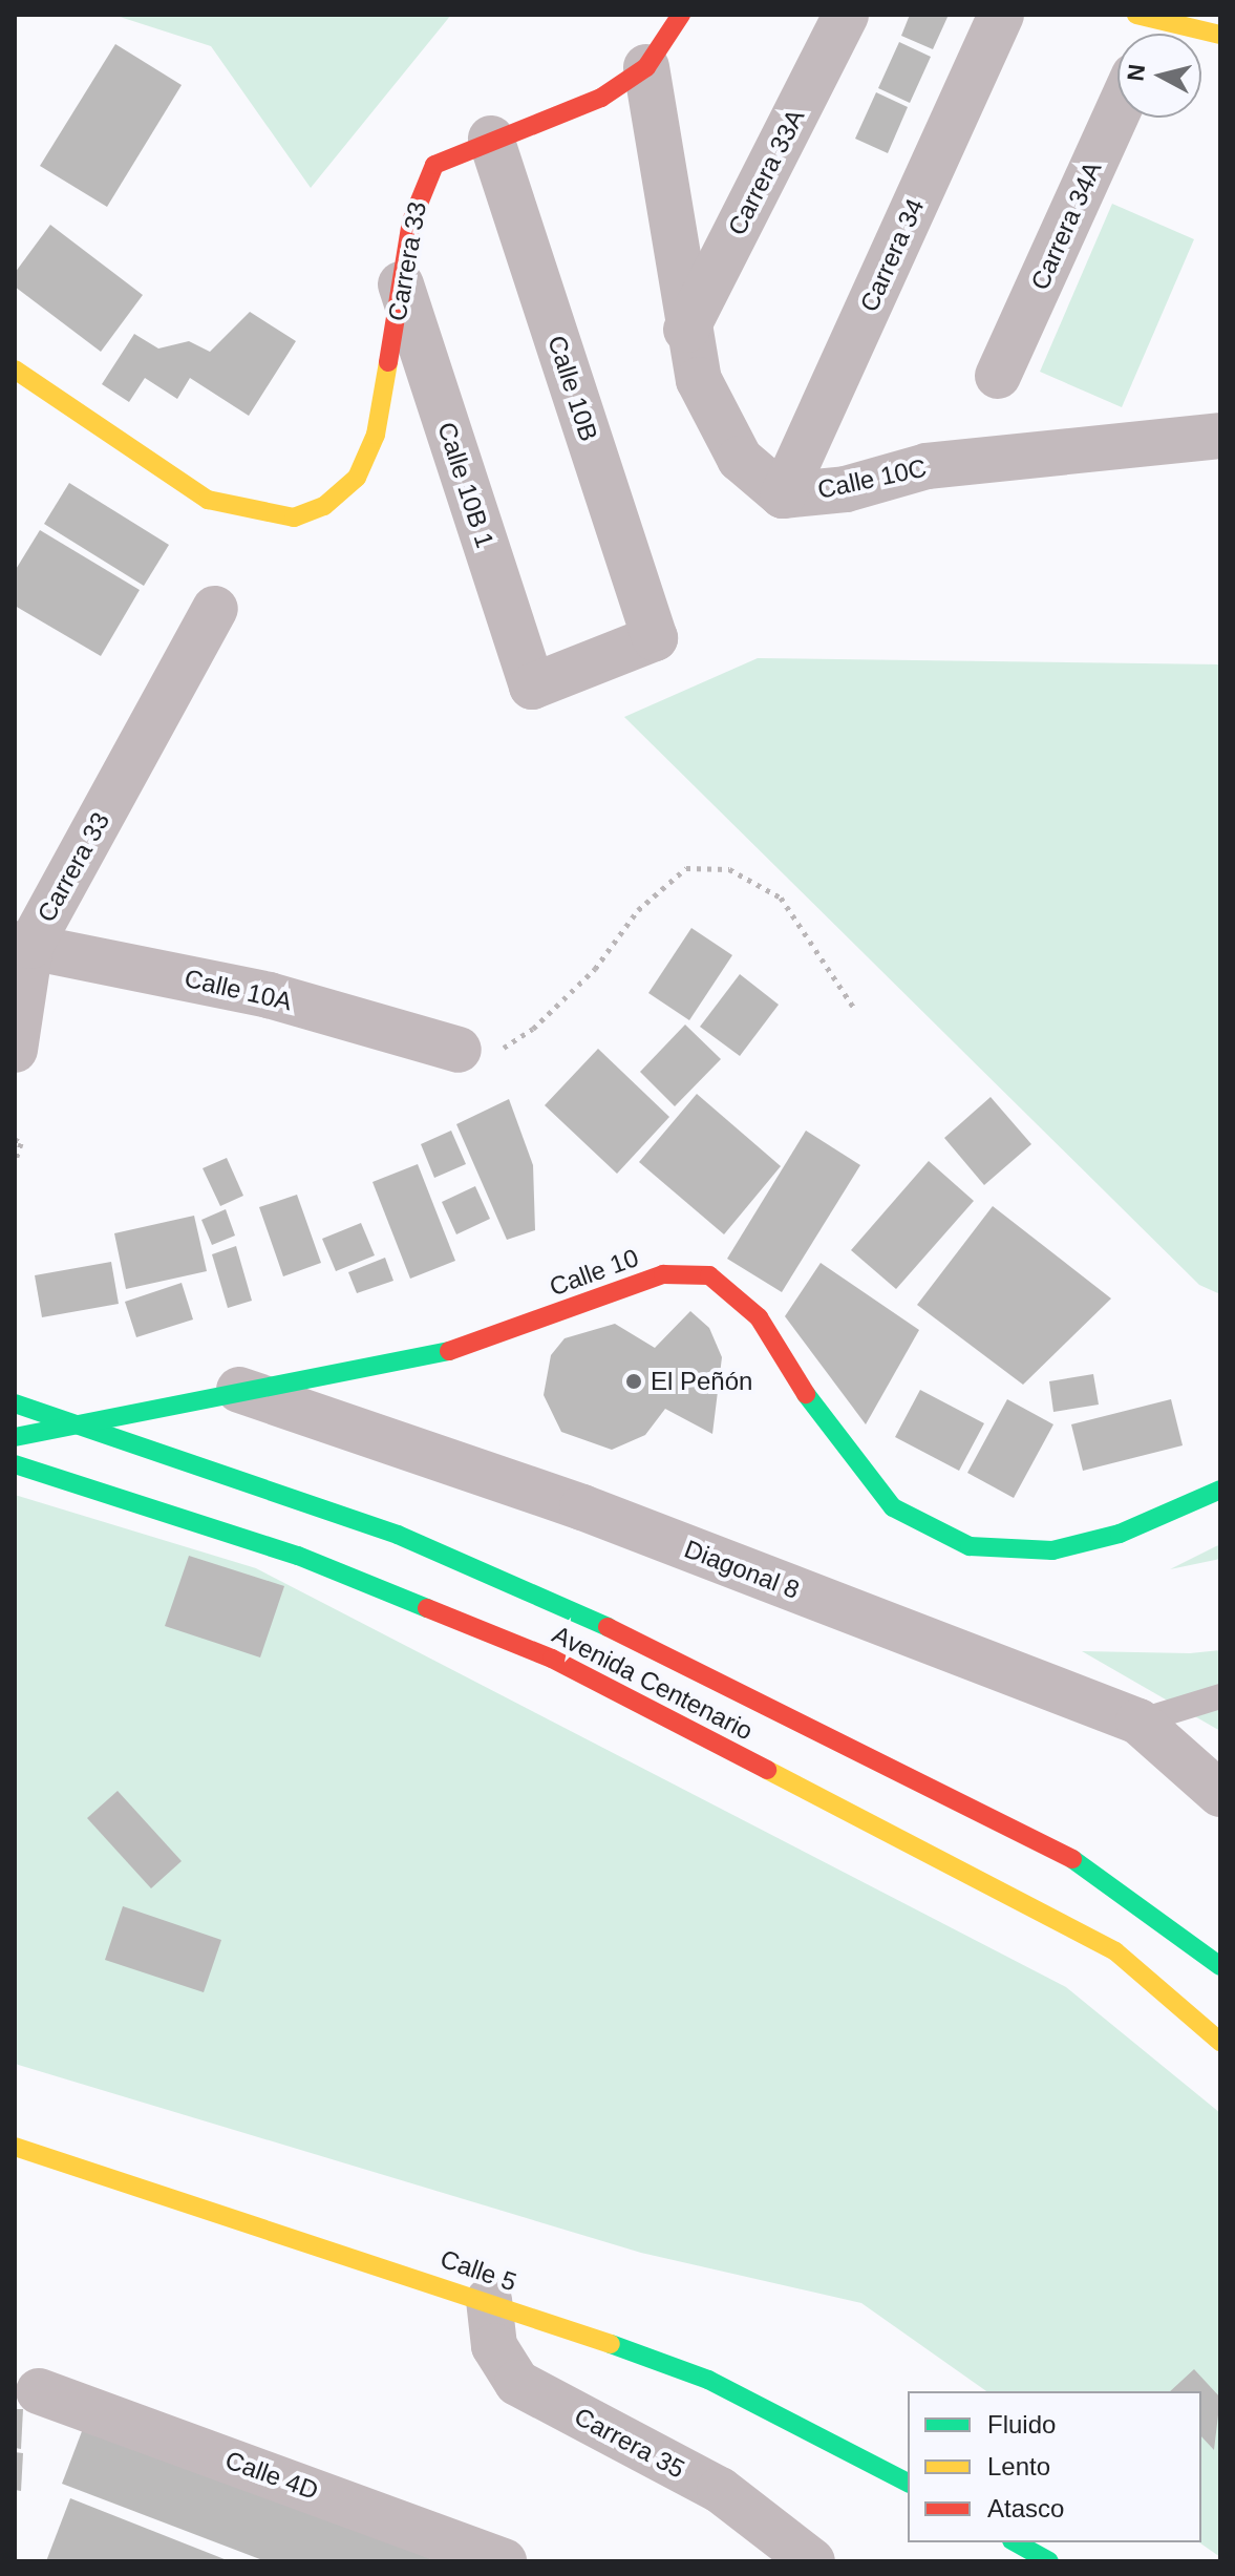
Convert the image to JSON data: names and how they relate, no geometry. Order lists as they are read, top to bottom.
{
  "streets": {
    "street": [
      "Carrera 33A",
      "Carrera 34A",
      "Carrera 34",
      "Carrera 33",
      "Calle 10B",
      "Calle 10C",
      "Calle 10B 1",
      "Calle 10A",
      "Calle 10",
      "Diagonal 8",
      "Avenida Centenario",
      "Calle 5",
      "Carrera 35",
      "Calle 4D"
    ]
  },
  "crossings": [
    ["Carrera 33A", "Calle 10C"],
    ["Carrera 34", "Calle 10C"],
    ["Carrera 33", "Calle 10B"],
    ["Carrera 33", "Calle 10C"],
    ["Carrera 33", "Calle 10B 1"],
    ["Carrera 33", "Calle 10A"],
    ["Calle 10B", "Calle 10B 1"],
    ["Calle 10", "Diagonal 8"],
    ["Calle 10", "Avenida Centenario"],
    ["Calle 5", "Carrera 35"]
  ],
  "places": ["El Peñón"],
  "legend": ["Fluido", "Lento", "Atasco"],
  "north": "left"
}
